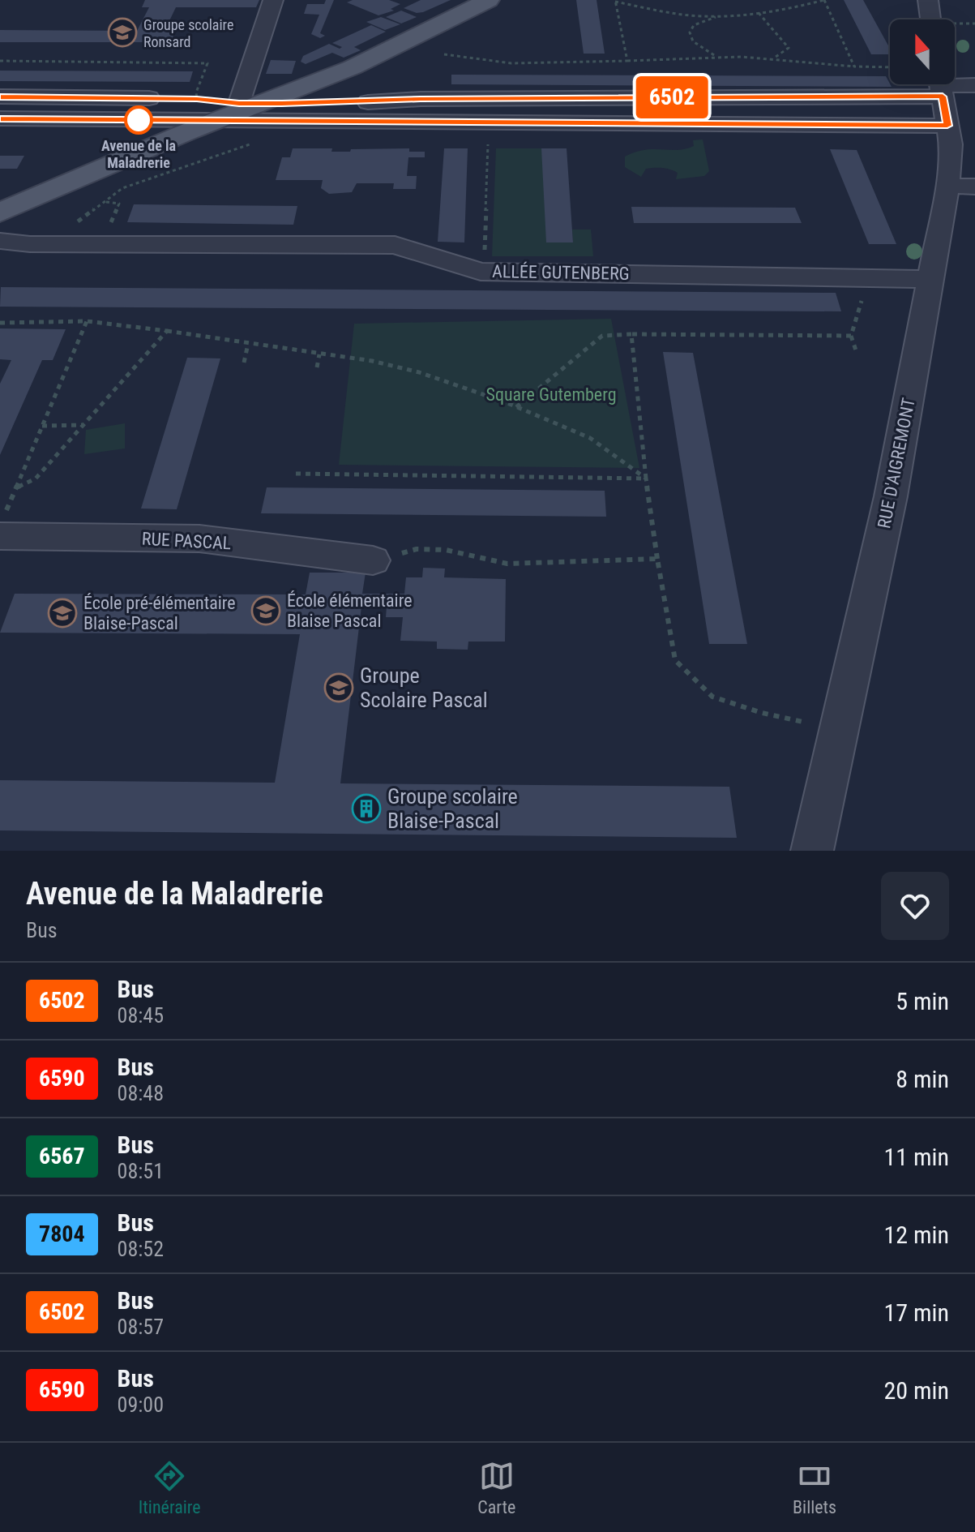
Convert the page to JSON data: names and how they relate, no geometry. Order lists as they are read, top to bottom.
{
  "streets": {
    "street": ["ALLÉE GUTENBERG", "RUE D'AIGREMONT", "RUE PASCAL"]
  },
  "crossings": [
    ["ALLÉE GUTENBERG", "RUE D'AIGREMONT"]
  ],
  "parks": ["Square Gutemberg"],
  "places": {
    "school or university": [
      "Groupe scolaire Ronsard",
      "École élémentaire Blaise Pascal",
      "École pré-élémentaire Blaise-Pascal",
      "Groupe Scolaire Pascal"
    ],
    "other": ["Avenue de la Maladrerie"],
    "building": ["Groupe scolaire Blaise-Pascal"]
  },
  "lines": ["bus line 6502"],
  "north": "top",
  "page": {
    "on_map": "6502",
    "heading": ["Avenue de la Maladrerie", "Bus"],
    "list": [
      {
        "mark": "6502",
        "name": "Bus",
        "note": "08:45",
        "value": "5 min"
      },
      {
        "mark": "6590",
        "name": "Bus",
        "note": "08:48",
        "value": "8 min"
      },
      {
        "mark": "6567",
        "name": "Bus",
        "note": "08:51",
        "value": "11 min"
      },
      {
        "mark": "7804",
        "name": "Bus",
        "note": "08:52",
        "value": "12 min"
      },
      {
        "mark": "6502",
        "name": "Bus",
        "note": "08:57",
        "value": "17 min"
      },
      {
        "mark": "6590",
        "name": "Bus",
        "note": "09:00",
        "value": "20 min"
      }
    ],
    "tabs": ["Itinéraire", "Carte", "Billets"]
  }
}
